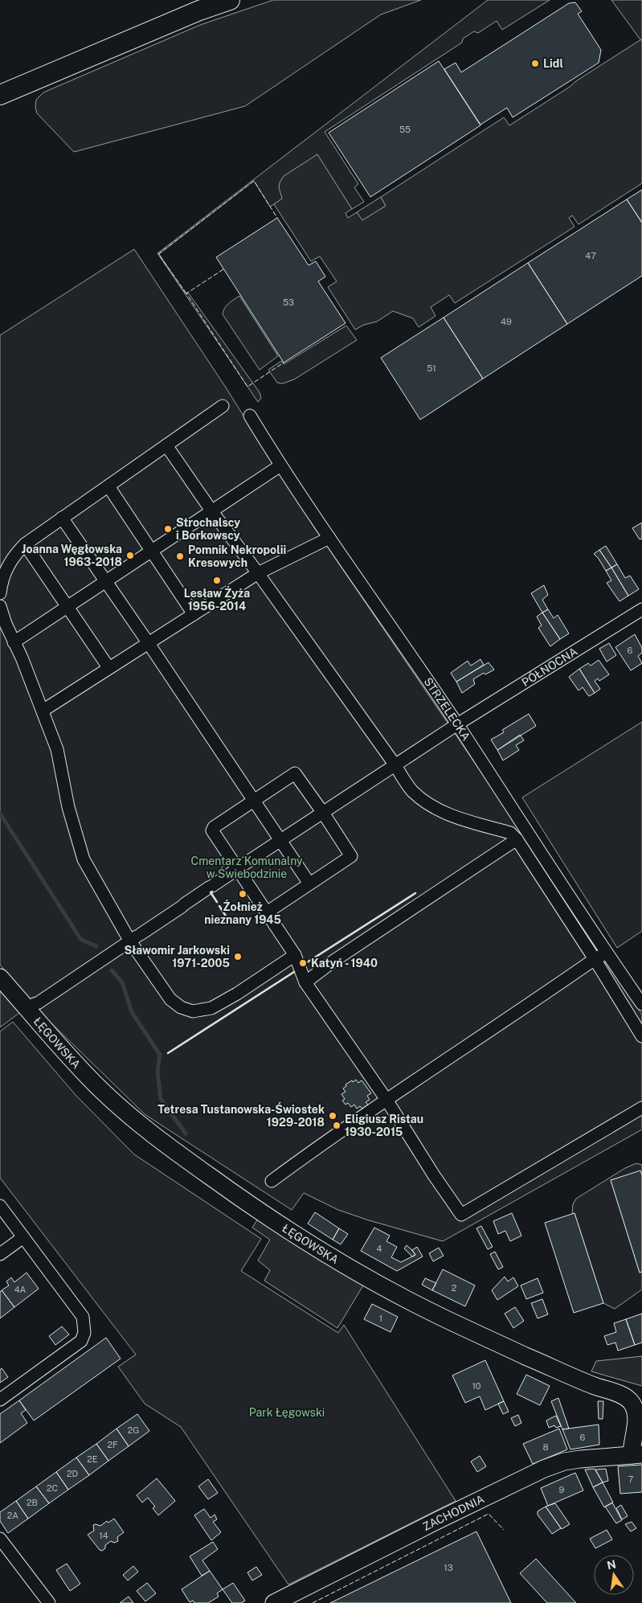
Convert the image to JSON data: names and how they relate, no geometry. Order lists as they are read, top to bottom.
{
  "streets": {
    "street": [
      "PÓŁNOCNA",
      "STRZELECKA",
      "ŁĘGOWSKA",
      "ZACHODNIA"
    ]
  },
  "crossings": [
    ["PÓŁNOCNA", "STRZELECKA"],
    ["PÓŁNOCNA", "ŁĘGOWSKA"],
    ["ŁĘGOWSKA", "ZACHODNIA"]
  ],
  "parks": ["Cmentarz Komunalny w Świebodzinie", "Park Łęgowski"],
  "places": [
    "Lidl",
    "Strochalscy i Borkowscy",
    "Joanna Węgłowska 1963-2018",
    "Pomnik Nekropolii Kresowych",
    "Lesław Żyża 1956-2014",
    "Żołnież nieznany 1945",
    "Sławomir Jarkowski 1971-2005",
    "Katyń - 1940",
    "Tetresa Tustanowska-Świostek 1929-2018",
    "Eligiusz Ristau 1930-2015"
  ],
  "house_numbers": [
    "55",
    "47",
    "53",
    "49",
    "51",
    "6",
    "4",
    "2",
    "4A",
    "1",
    "10",
    "2G",
    "6",
    "2F",
    "8",
    "2E",
    "2D",
    "7",
    "2C",
    "9",
    "2B",
    "2A",
    "14",
    "13"
  ],
  "north": "top"
}
